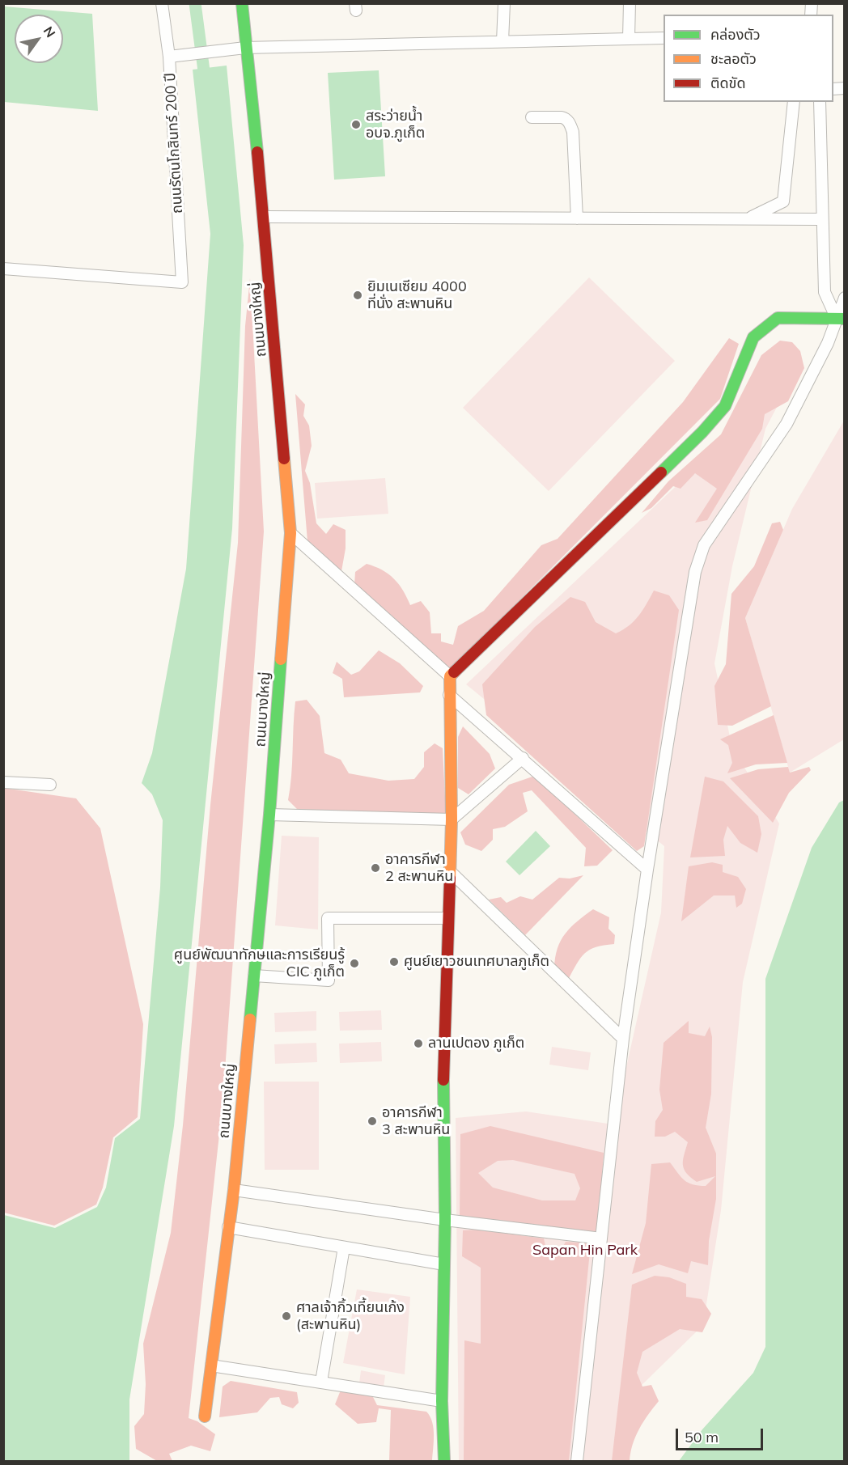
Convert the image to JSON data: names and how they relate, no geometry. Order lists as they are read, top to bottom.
{
  "streets": {
    "street": ["ถนนรัตนโกสินทร์ 200 ปี", "ถนนบางใหญ่"]
  },
  "parks": ["Sapan Hin Park"],
  "places": [
    "สระว่ายน้ำ อบจ.ภูเก็ต",
    "ยิมเนเซียม 4000 ที่นั่ง สะพานหิน",
    "อาคารกีฬา 2 สะพานหิน",
    "ศูนย์เยาวชนเทศบาลภูเก็ต",
    "ศูนย์พัฒนาทักษและการเรียนรู้ CIC ภูเก็ต",
    "ลานเปตอง ภูเก็ต",
    "อาคารกีฬา 3 สะพานหิน",
    "ศาลเจ้ากิ้วเที้ยนเก้ง (สะพานหิน)"
  ],
  "legend": ["คล่องตัว", "ชะลอตัว", "ติดขัด"],
  "scale_bar": "50 m",
  "north": "top right"
}
